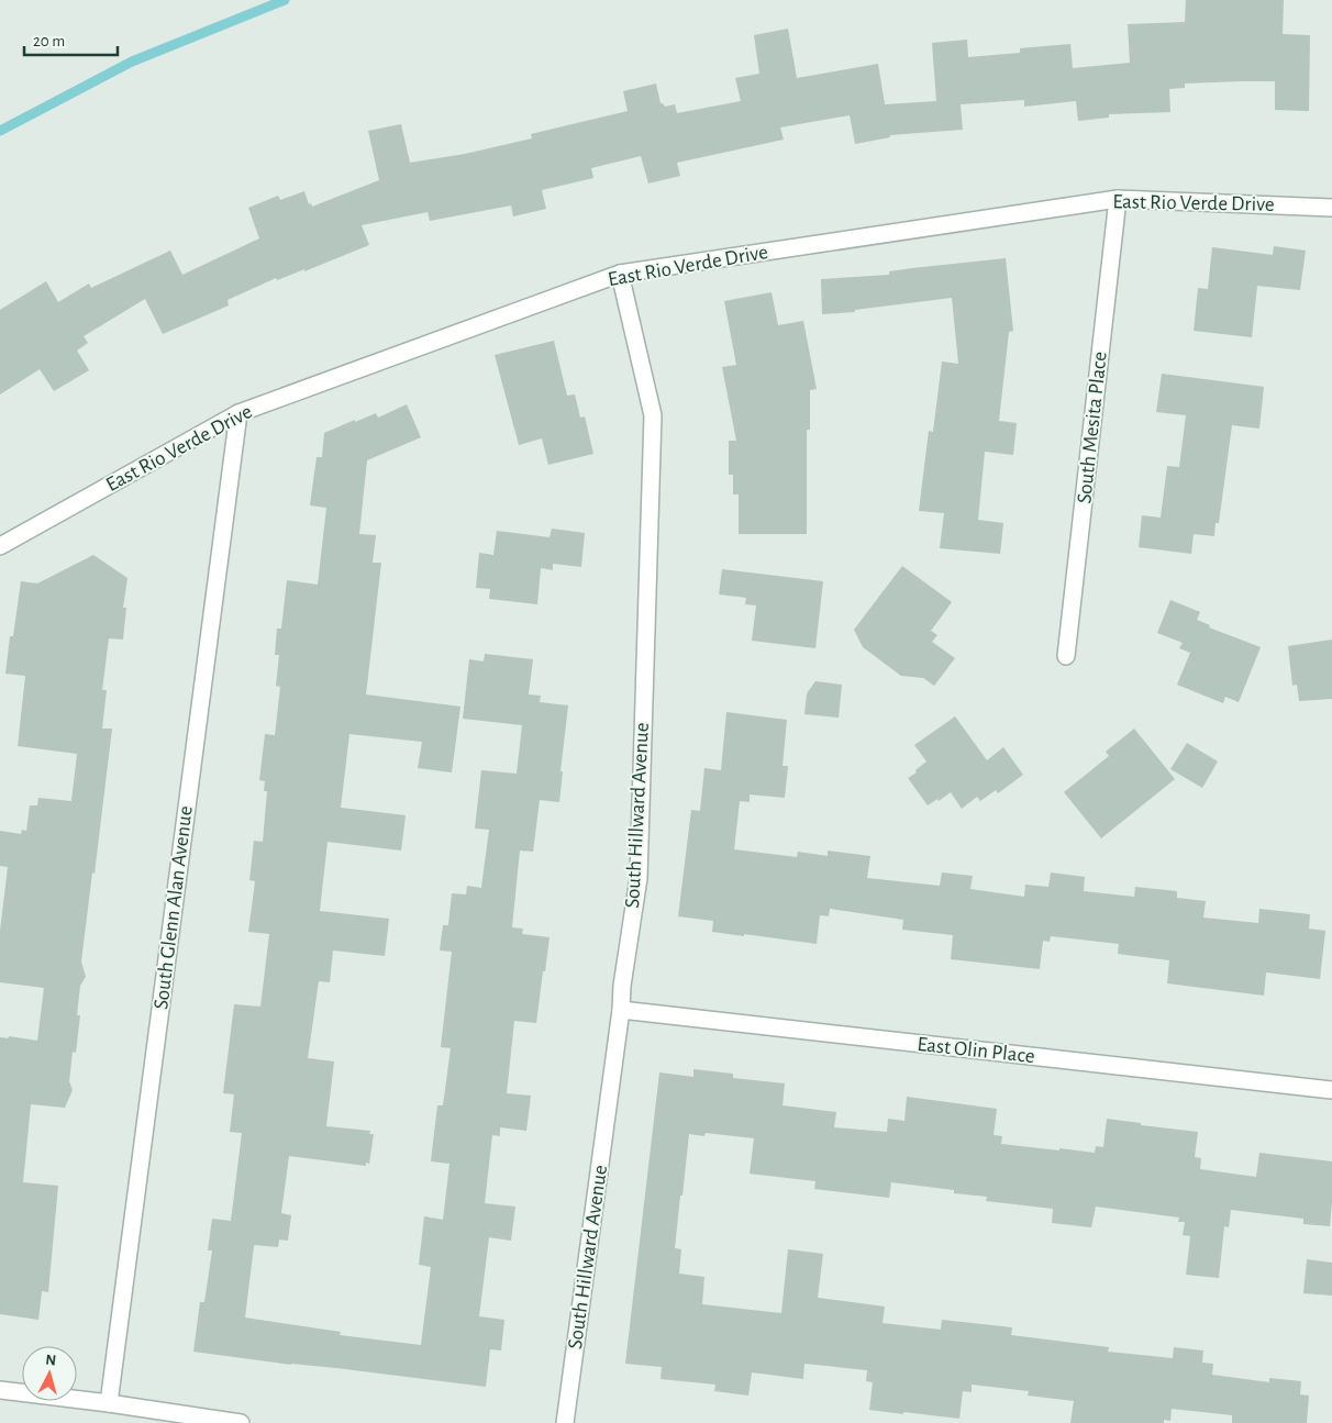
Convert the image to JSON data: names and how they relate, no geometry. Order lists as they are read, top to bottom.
{
  "streets": {
    "street": [
      "East Rio Verde Drive",
      "South Mesita Place",
      "South Hillward Avenue",
      "South Glenn Alan Avenue",
      "East Olin Place"
    ]
  },
  "crossings": [
    ["East Rio Verde Drive", "South Mesita Place"],
    ["East Rio Verde Drive", "South Hillward Avenue"],
    ["East Rio Verde Drive", "South Glenn Alan Avenue"],
    ["South Hillward Avenue", "East Olin Place"]
  ],
  "scale_bar": "20 m",
  "north": "top"
}
